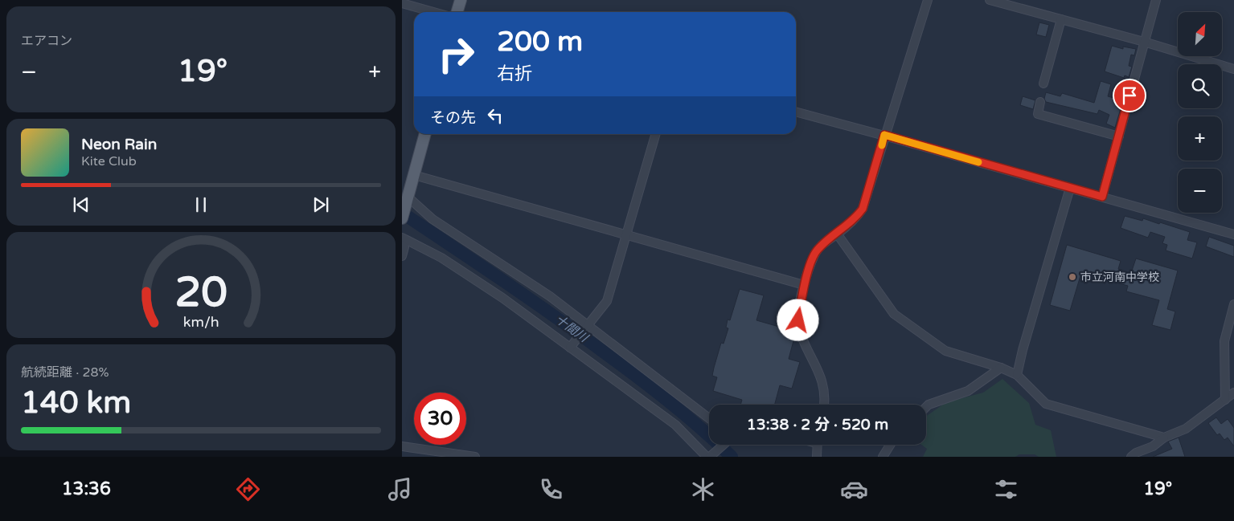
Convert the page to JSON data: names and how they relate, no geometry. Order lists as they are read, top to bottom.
{
  "water": ["十間川"],
  "places": ["市立河南中学校"],
  "north": "top right",
  "page": {
    "tile": [
      "エアコン",
      ["航続距離 · 28%", "140 km"]
    ],
    "map_buttons": ["+", "−"],
    "turn": ["200 m", "右折"],
    "heat": ["−", "19°", "+"],
    "then": "その先",
    "song": ["Neon Rain", "Kite Club"],
    "limit": "30",
    "trip": "13:38 · 2 分 · 520 m",
    "tabs": ["13:36", "19°"],
    "gauge": ["20", "km/h"]
  }
}
